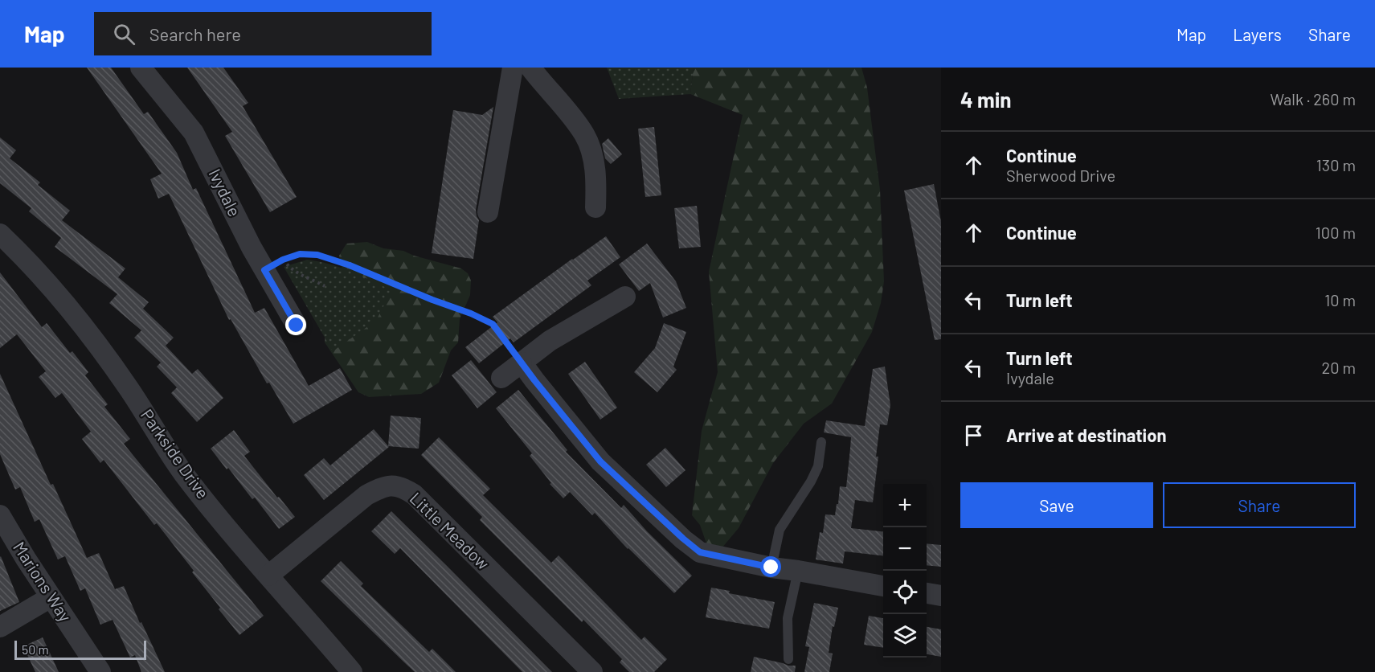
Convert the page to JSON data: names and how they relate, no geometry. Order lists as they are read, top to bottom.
{
  "streets": {
    "street": [
      "Ivydale",
      "Parkside Drive",
      "Little Meadow",
      "Marions Way"
    ]
  },
  "crossings": [
    ["Parkside Drive", "Little Meadow"]
  ],
  "scale_bar": "50 m",
  "page": {
    "header": "Map",
    "search": "Search here",
    "nav": ["Map", "Layers", "Share"],
    "heading": ["4 min", "Walk · 260 m"],
    "list": [
      ["Continue", "Sherwood Drive", "130 m"],
      ["Continue", "100 m"],
      ["Turn left", "10 m"],
      ["Turn left", "Ivydale", "20 m"],
      "Arrive at destination"
    ],
    "buttons": ["Save", "Share"],
    "map_buttons": ["+", "−"],
    "scale": "50 m"
  }
}
